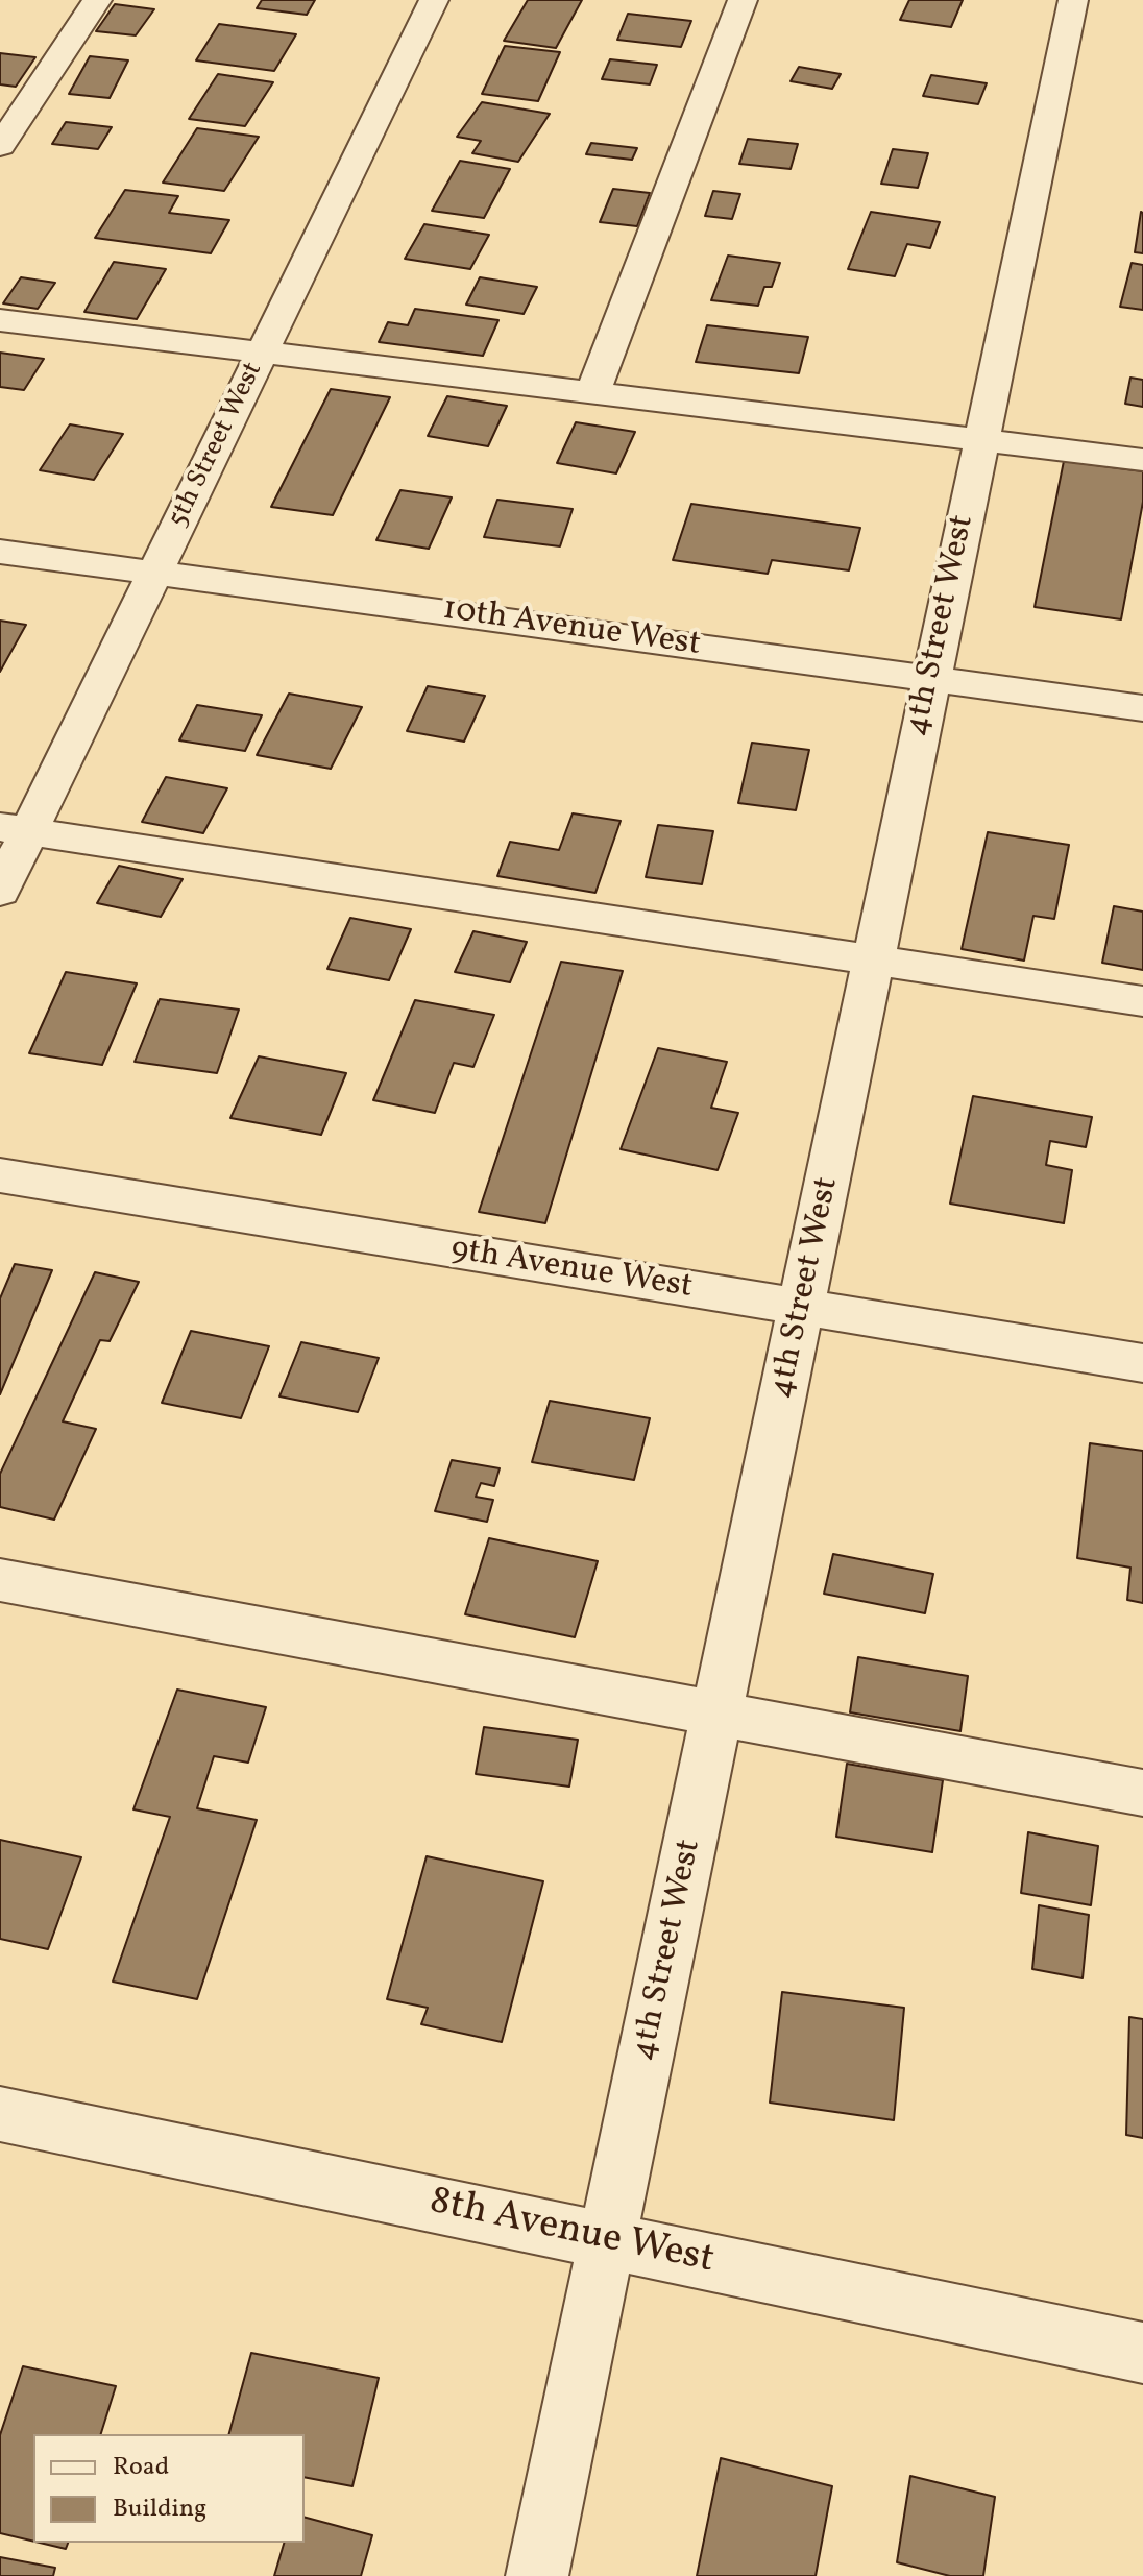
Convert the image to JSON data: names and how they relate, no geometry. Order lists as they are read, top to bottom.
{
  "streets": {
    "street": [
      "5th Street West",
      "4th Street West",
      "10th Avenue West",
      "9th Avenue West",
      "8th Avenue West"
    ]
  },
  "crossings": [
    ["5th Street West", "10th Avenue West"],
    ["4th Street West", "10th Avenue West"],
    ["4th Street West", "9th Avenue West"],
    ["4th Street West", "8th Avenue West"]
  ],
  "legend": ["Road", "Building"]
}
